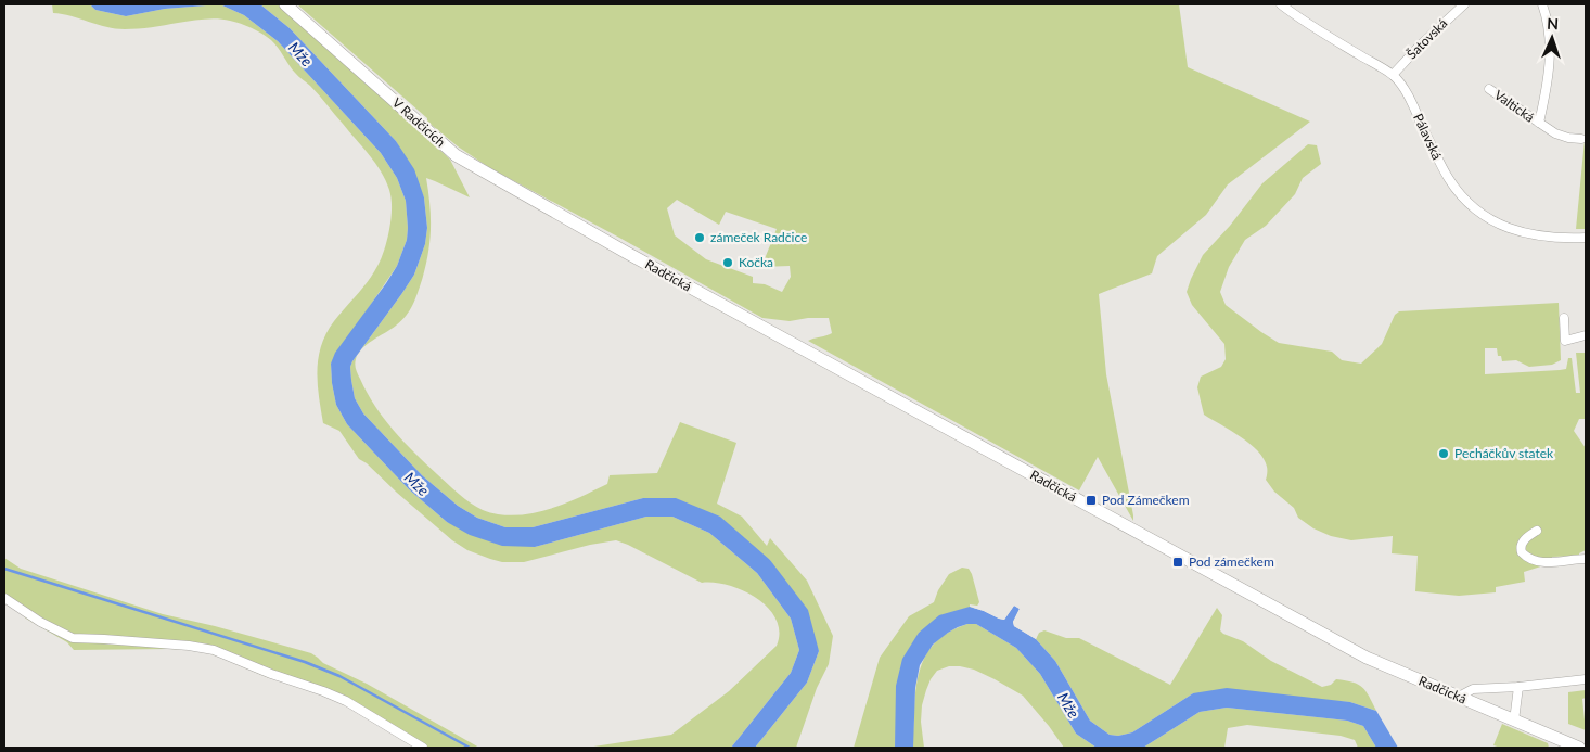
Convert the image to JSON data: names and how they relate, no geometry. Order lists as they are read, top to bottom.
{
  "streets": {
    "street": [
      "Šatovská",
      "Valtická",
      "V Radčicích",
      "Pálavská",
      "Radčická"
    ]
  },
  "crossings": [
    ["Šatovská", "Pálavská"],
    ["V Radčicích", "Radčická"]
  ],
  "water": ["Mže"],
  "places": {
    "other": ["zámeček Radčice", "Kočka", "Pecháčkův statek"],
    "transit": ["Pod Zámečkem", "Pod zámečkem"]
  },
  "north": "top"
}
